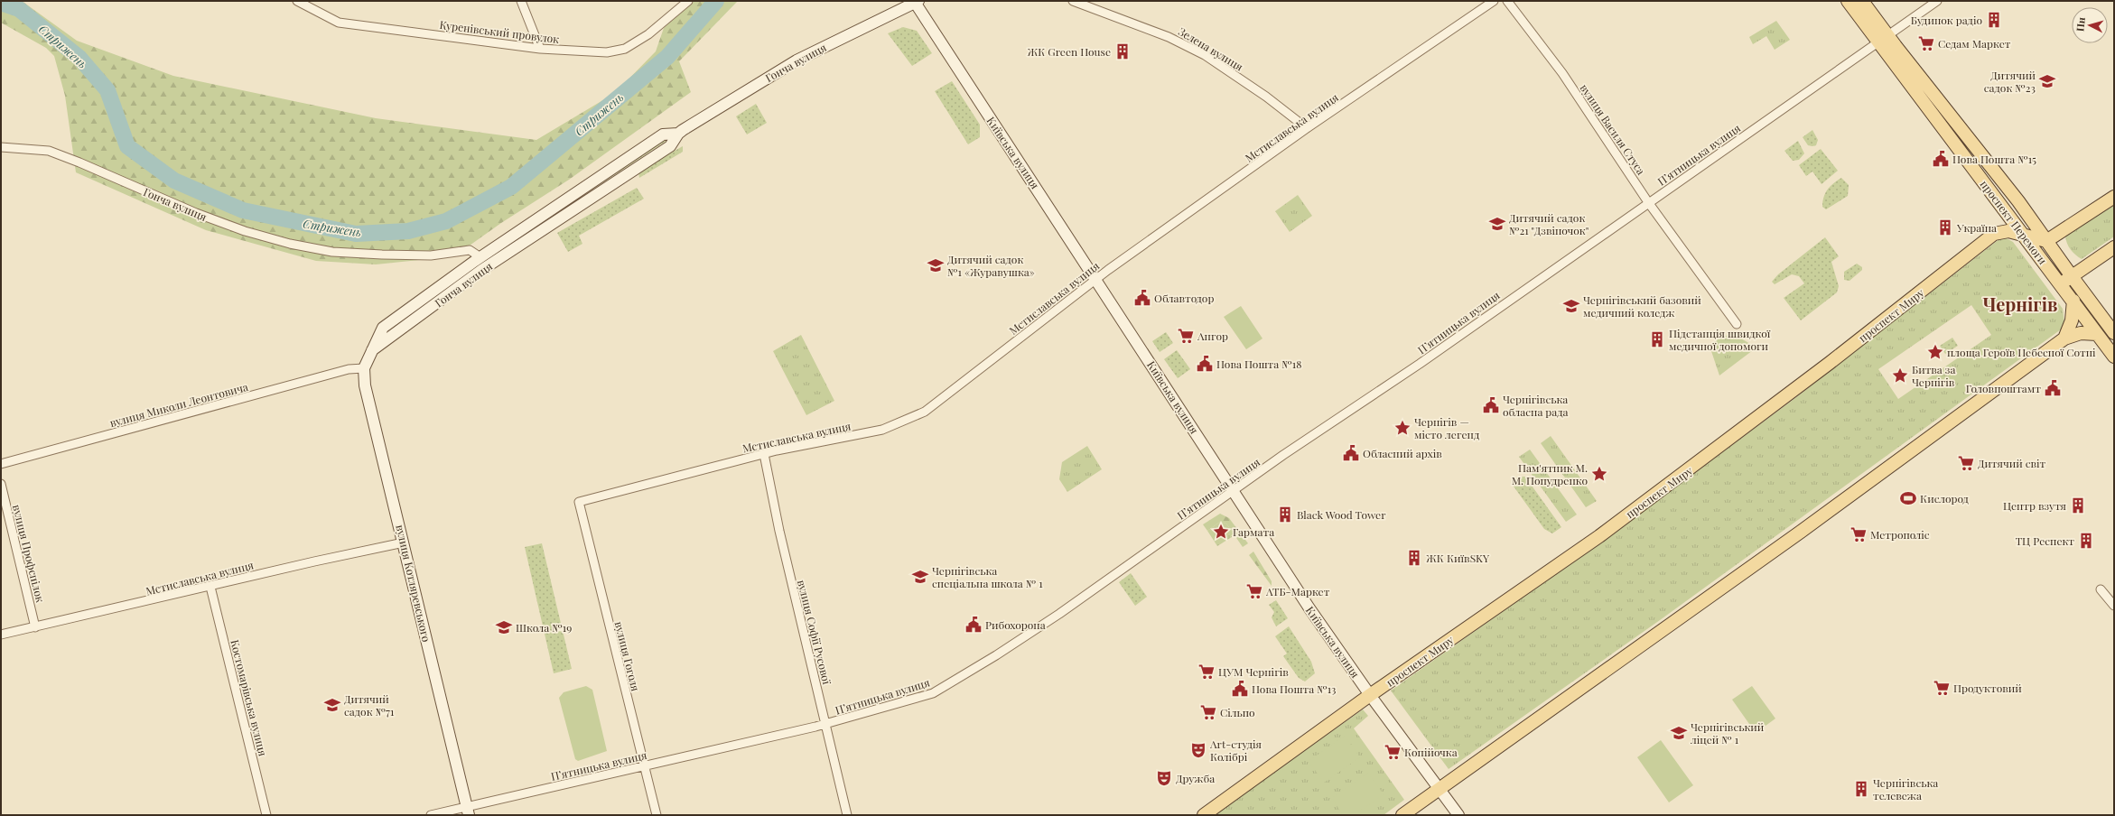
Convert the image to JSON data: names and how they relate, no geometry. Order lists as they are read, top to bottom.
{
  "streets": {
    "main road": ["проспект Перемоги", "проспект Миру"],
    "street": [
      "Куренівський провулок",
      "Зелена вулиця",
      "Гонча вулиця",
      "Мстиславська вулиця",
      "вулиця Василя Стуса",
      "Київська вулиця",
      "Пʼятницька вулиця",
      "вулиця Миколи Леонтовича",
      "вулиця Профспілок",
      "вулиця Котляревського",
      "вулиця Софії Русової",
      "вулиця Гоголя",
      "Костомарівська вулиця"
    ]
  },
  "crossings": [
    ["Зелена вулиця", "Мстиславська вулиця"],
    ["Гонча вулиця", "Київська вулиця"],
    ["Гонча вулиця", "вулиця Котляревського"],
    ["Мстиславська вулиця", "Київська вулиця"],
    ["Мстиславська вулиця", "вулиця Профспілок"],
    ["Мстиславська вулиця", "вулиця Котляревського"],
    ["Мстиславська вулиця", "вулиця Софії Русової"],
    ["Мстиславська вулиця", "вулиця Гоголя"],
    ["Мстиславська вулиця", "Костомарівська вулиця"],
    ["вулиця Василя Стуса", "Пʼятницька вулиця"],
    ["Київська вулиця", "Пʼятницька вулиця"],
    ["Київська вулиця", "проспект Миру"],
    ["Пʼятницька вулиця", "проспект Перемоги"],
    ["Пʼятницька вулиця", "вулиця Котляревського"],
    ["Пʼятницька вулиця", "вулиця Софії Русової"],
    ["Пʼятницька вулиця", "вулиця Гоголя"],
    ["вулиця Миколи Леонтовича", "вулиця Котляревського"]
  ],
  "districts": ["Чернігів"],
  "water": ["Стрижень"],
  "places": {
    "building": [
      "Будинок радіо",
      "ЖК Green House",
      "Україна",
      "Підстанція швидкої медичної допомоги",
      "Центр взутя",
      "Black Wood Tower",
      "ТЦ Респект",
      "ЖК КиївSKY",
      "Чернігівська телевежа"
    ],
    "supermarket": [
      "Седам Маркет",
      "Ангор",
      "Дитячий світ",
      "Метрополіс",
      "АТБ-Маркет",
      "ЦУМ Чернігів",
      "Продуктовий",
      "Сільпо",
      "Копійочка"
    ],
    "school or university": [
      "Дитячий садок №23",
      "Дитячий садок №21 \"Дзвіночок\"",
      "Дитячий садок №1 «Журавушка»",
      "Чернігівський базовий медичний коледж",
      "Чернігівська спеціальна школа № 1",
      "Школа №19",
      "Дитячий садок №71",
      "Чернігівський ліцей № 1"
    ],
    "public building": [
      "Нова Пошта №15",
      "Облавтодор",
      "Нова Пошта №18",
      "Головпоштамт",
      "Чернігівська обласна рада",
      "Обласний архів",
      "Рибохорона",
      "Нова Пошта №13"
    ],
    "place": [
      "площа Героїв Небесної Сотні",
      "Битва за Чернігів",
      "Чернігів — місто легенд",
      "Пам'ятник М. М. Попудренко",
      "Гармата"
    ],
    "sports": ["Кислород"],
    "theatre": ["Art-студія Колібрі", "Дружба"]
  },
  "north": "left"
}
